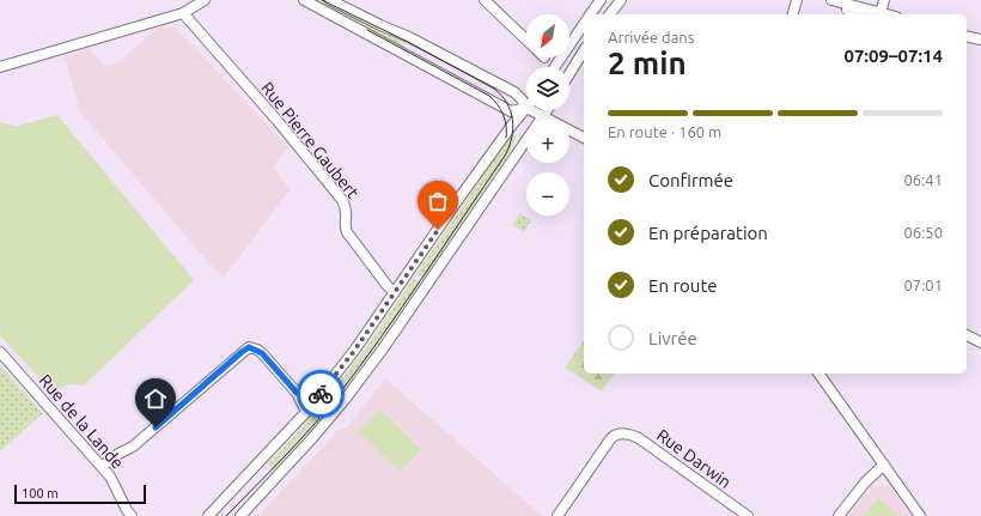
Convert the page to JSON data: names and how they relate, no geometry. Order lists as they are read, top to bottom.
{
  "streets": {
    "street": ["Rue Pierre Gaubert", "Rue de la Lande", "Rue Darwin"]
  },
  "scale_bar": "100 m",
  "north": "bottom left",
  "page": {
    "map_buttons": ["+", "−"],
    "heading": ["2 min", "Arrivée dans", "07:09–07:14"],
    "bar": "En route · 160 m",
    "list": [
      ["Confirmée", "06:41"],
      ["En préparation", "06:50"],
      ["En route", "07:01"],
      "Livrée"
    ],
    "scale": "100 m"
  }
}
